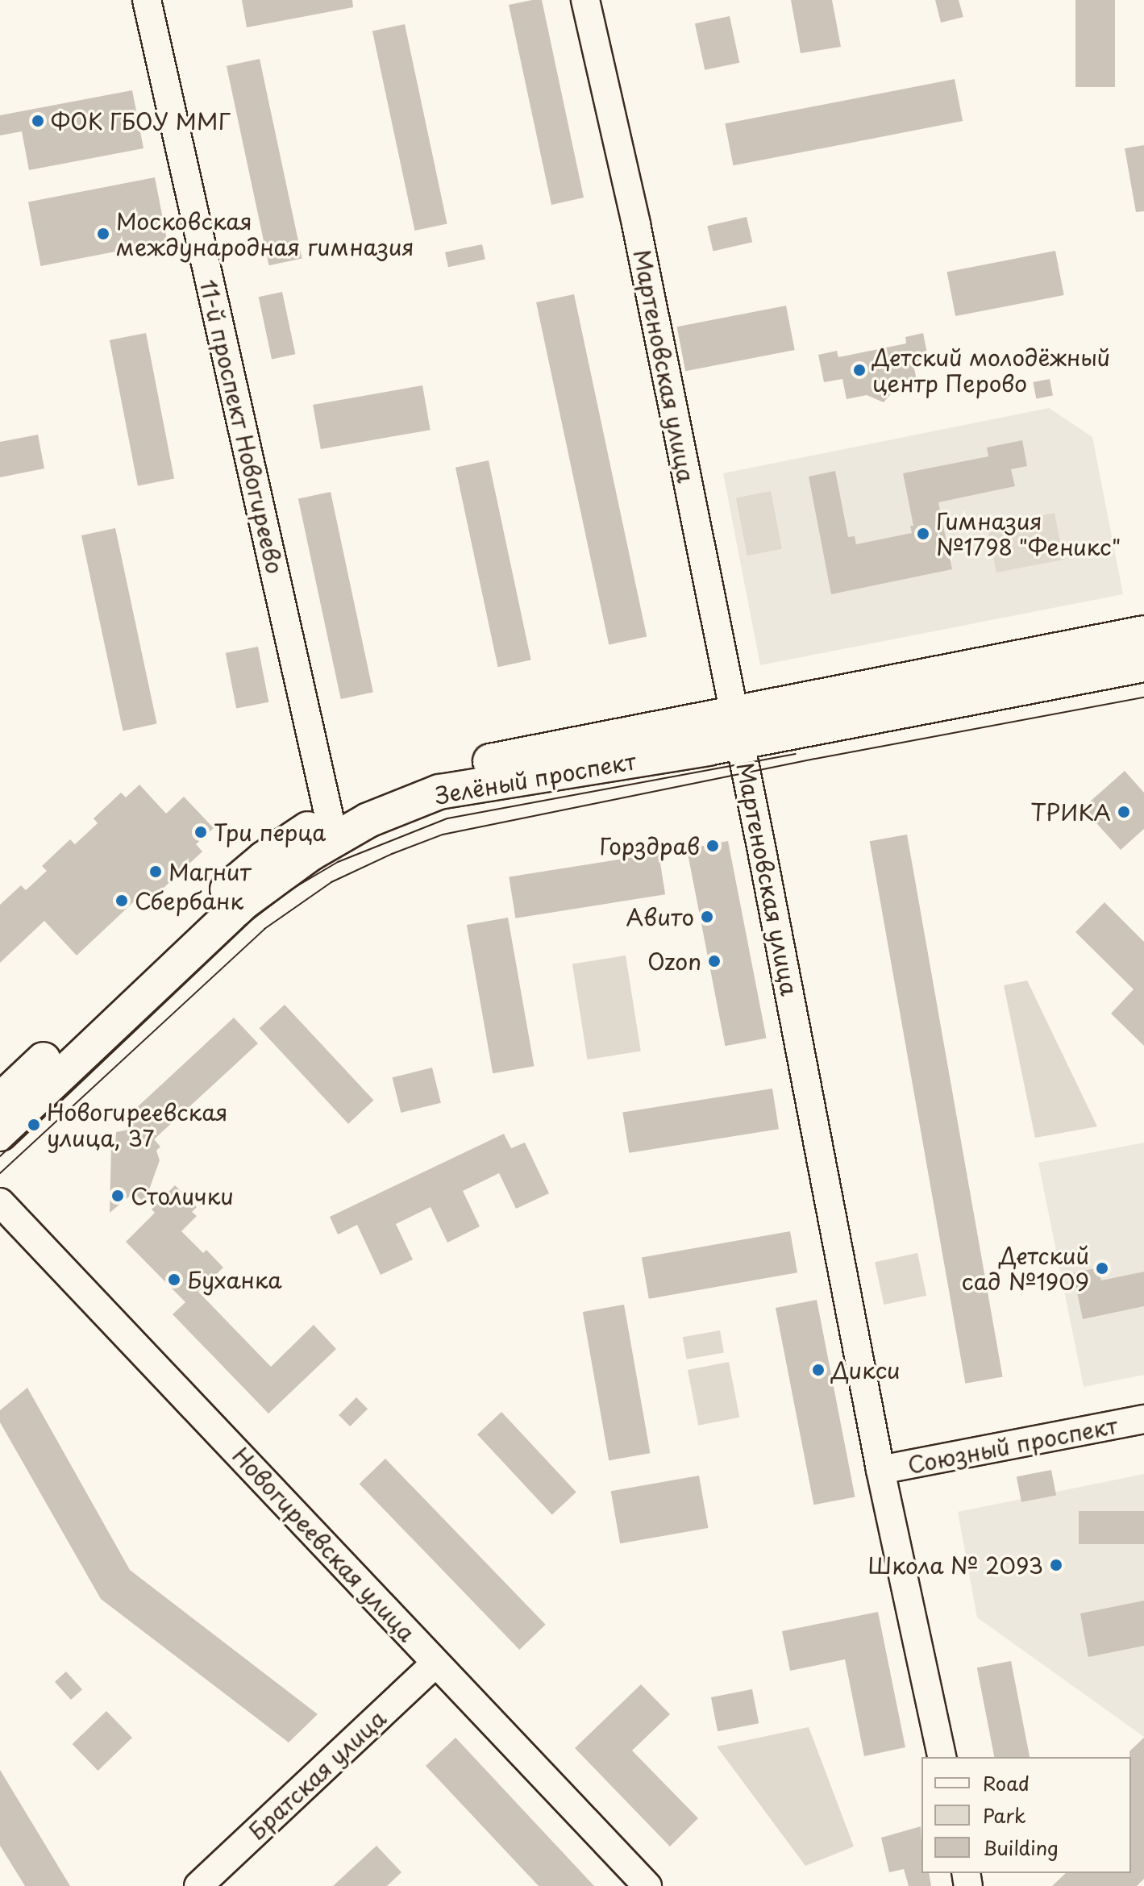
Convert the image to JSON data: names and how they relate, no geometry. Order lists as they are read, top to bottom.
{
  "streets": {
    "main road": ["Зелёный проспект"],
    "street": [
      "Мартеновская улица",
      "11-й проспект Новогиреево",
      "Союзный проспект",
      "Новогиреевская улица",
      "Братская улица"
    ]
  },
  "crossings": [
    ["Мартеновская улица", "Зелёный проспект"],
    ["Мартеновская улица", "Союзный проспект"],
    ["11-й проспект Новогиреево", "Зелёный проспект"],
    ["Новогиреевская улица", "Братская улица"]
  ],
  "places": [
    "ФОК ГБОУ ММГ",
    "Московская международная гимназия",
    "Детский молодёжный центр Перово",
    "Гимназия №1798 \"Феникс\"",
    "ТРИКА",
    "Три перца",
    "Горздрав",
    "Магнит",
    "Сбербанк",
    "Авито",
    "Ozon",
    "Новогиреевская улица, 37",
    "Столички",
    "Детский сад №1909",
    "Буханка",
    "Дикси",
    "Школа № 2093"
  ],
  "legend": ["Road", "Park", "Building"]
}
